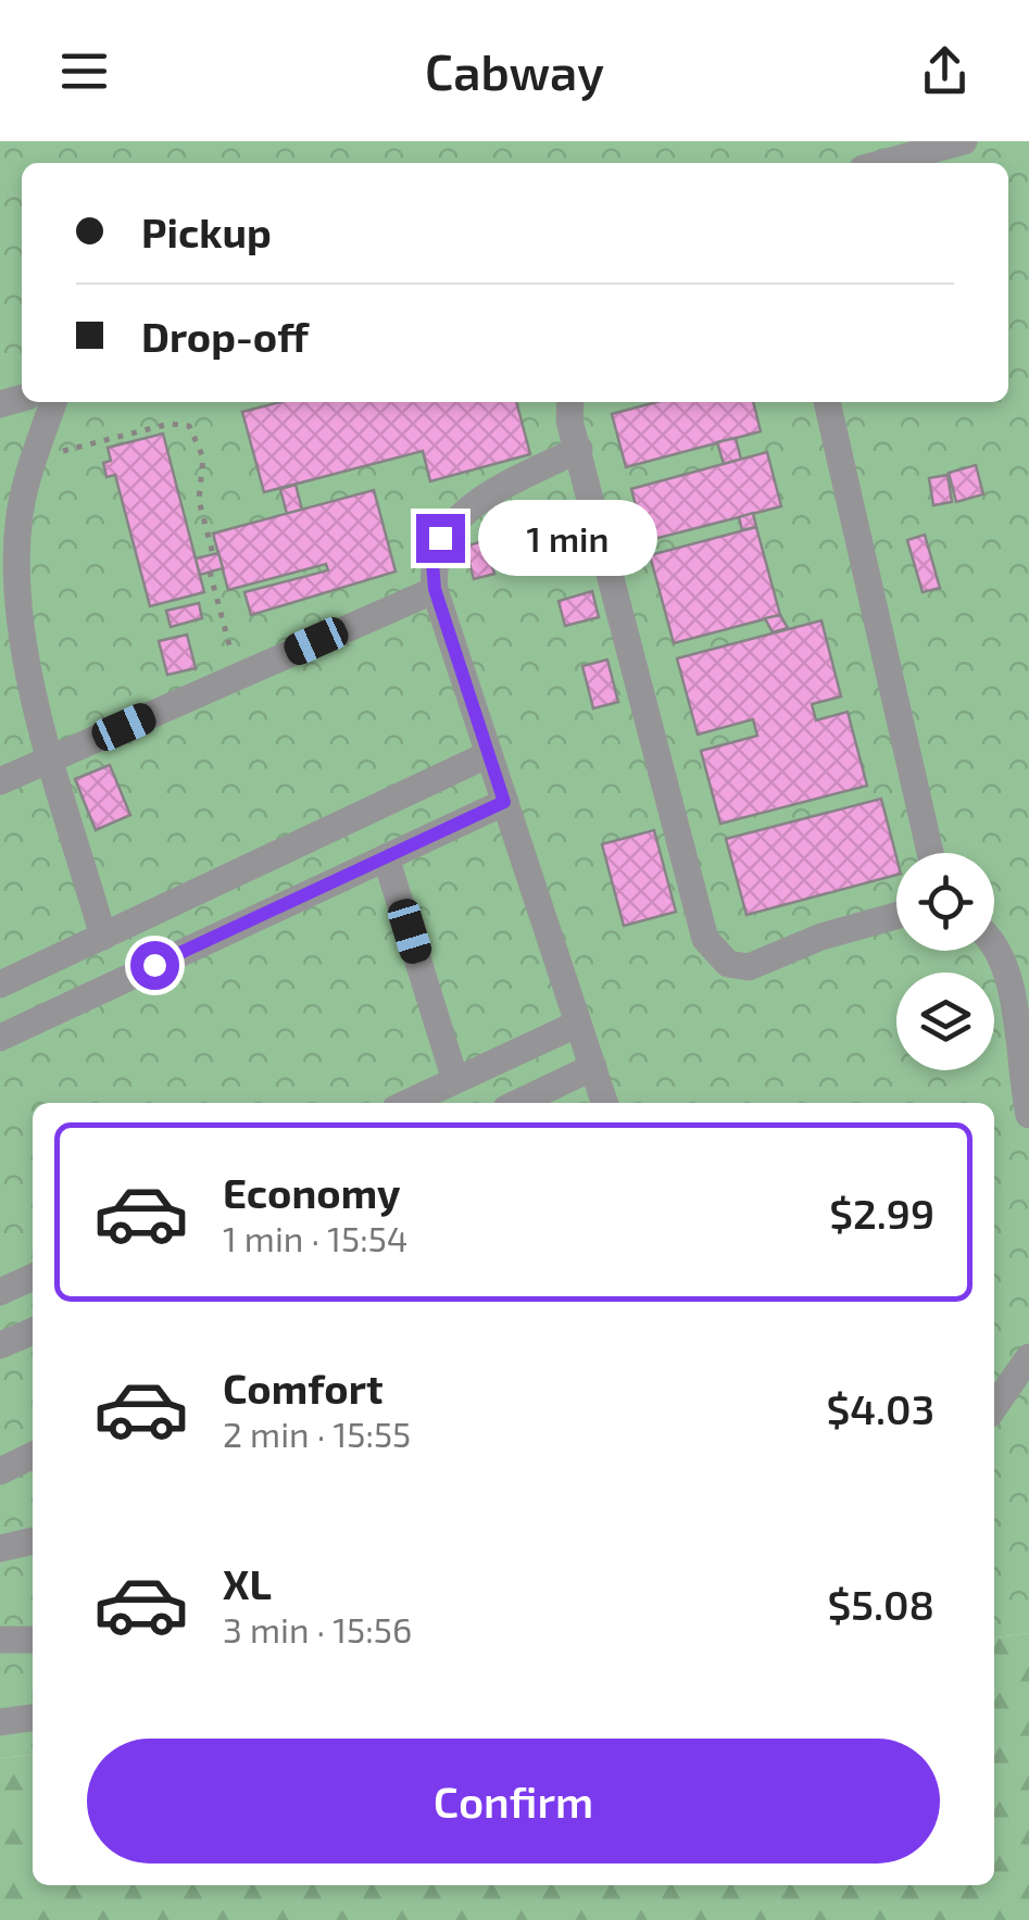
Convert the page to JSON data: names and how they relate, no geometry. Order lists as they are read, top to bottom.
{
  "page": {
    "header": "Cabway",
    "banner": ["Pickup", "Drop-off"],
    "bubble": "1 min",
    "list": [
      {
        "name": "Economy",
        "note": "1 min · 15:54",
        "value": "$2.99"
      },
      {
        "name": "Comfort",
        "note": "2 min · 15:55",
        "value": "$4.03"
      },
      {
        "name": "XL",
        "note": "3 min · 15:56",
        "value": "$5.08"
      }
    ],
    "buttons": "Confirm"
  }
}
